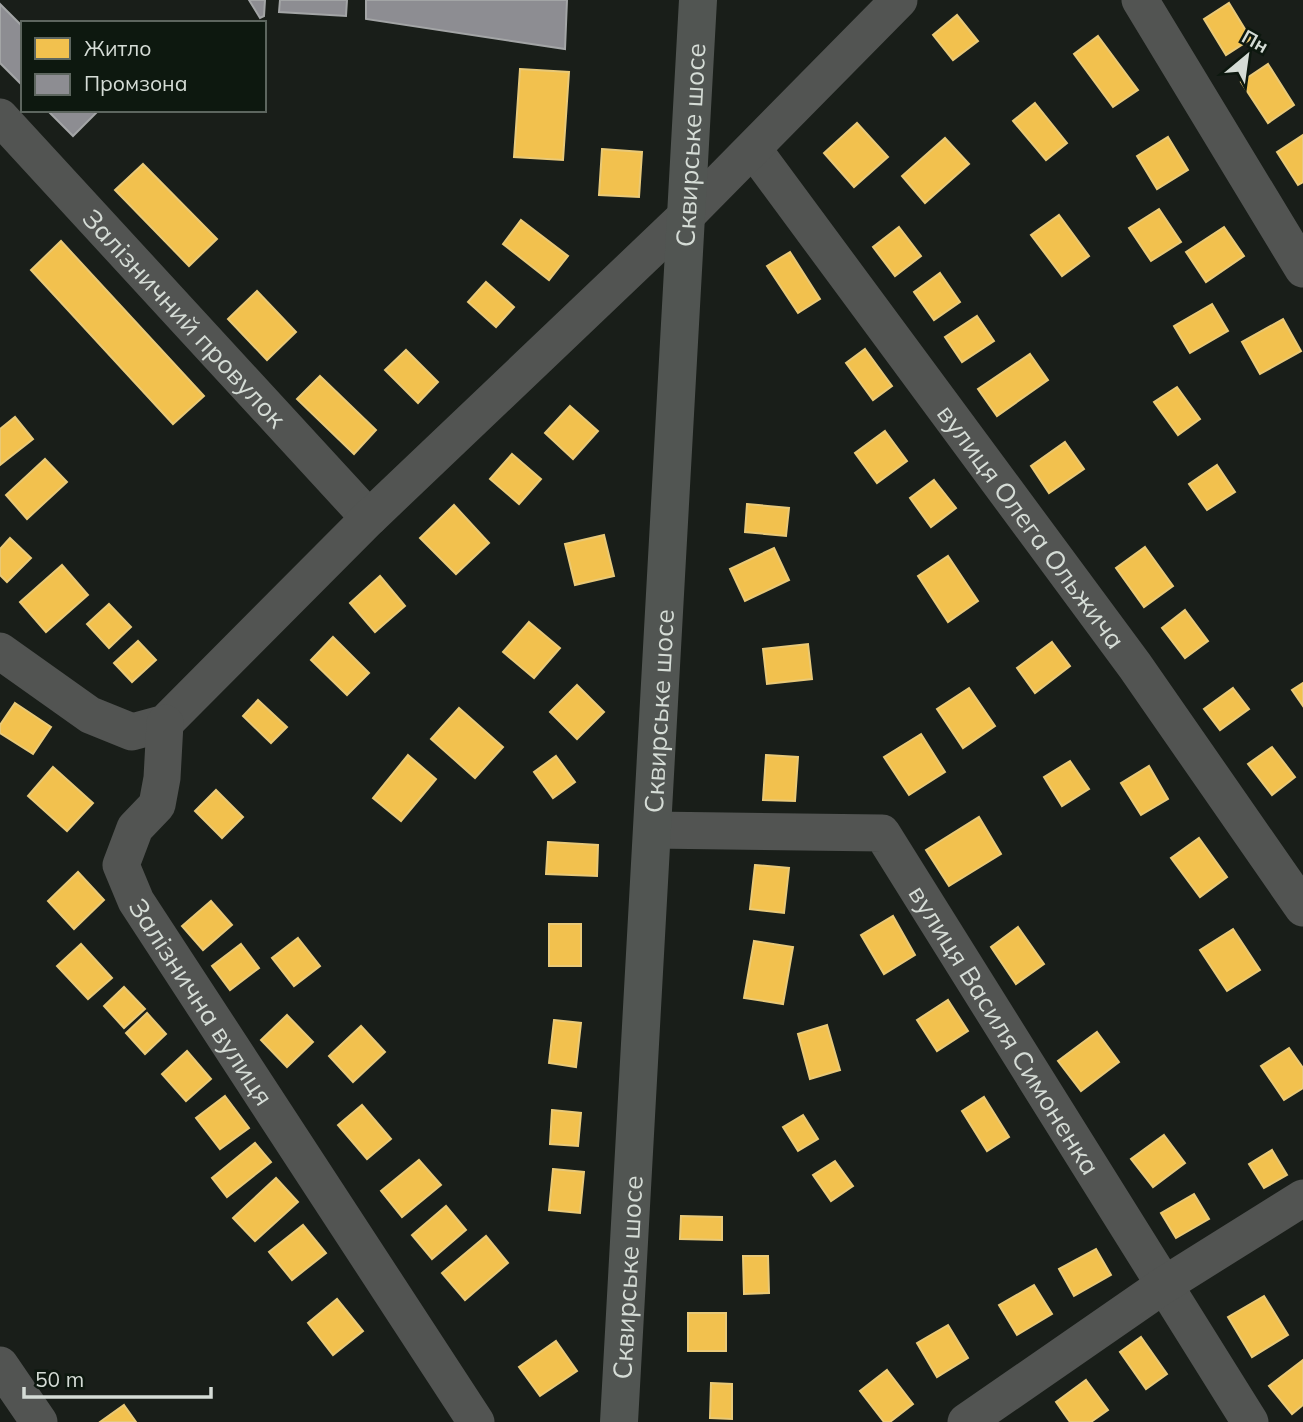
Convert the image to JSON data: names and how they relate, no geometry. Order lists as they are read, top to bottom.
{
  "streets": {
    "main road": ["Сквирське шосе"],
    "street": [
      "Залізничний провулок",
      "вулиця Олега Ольжича",
      "Залізнична вулиця",
      "вулиця Василя Симоненка"
    ]
  },
  "crossings": [
    ["Сквирське шосе", "вулиця Василя Симоненка"]
  ],
  "legend": ["Житло", "Промзона"],
  "scale_bar": "50 m",
  "north": "top right"
}
